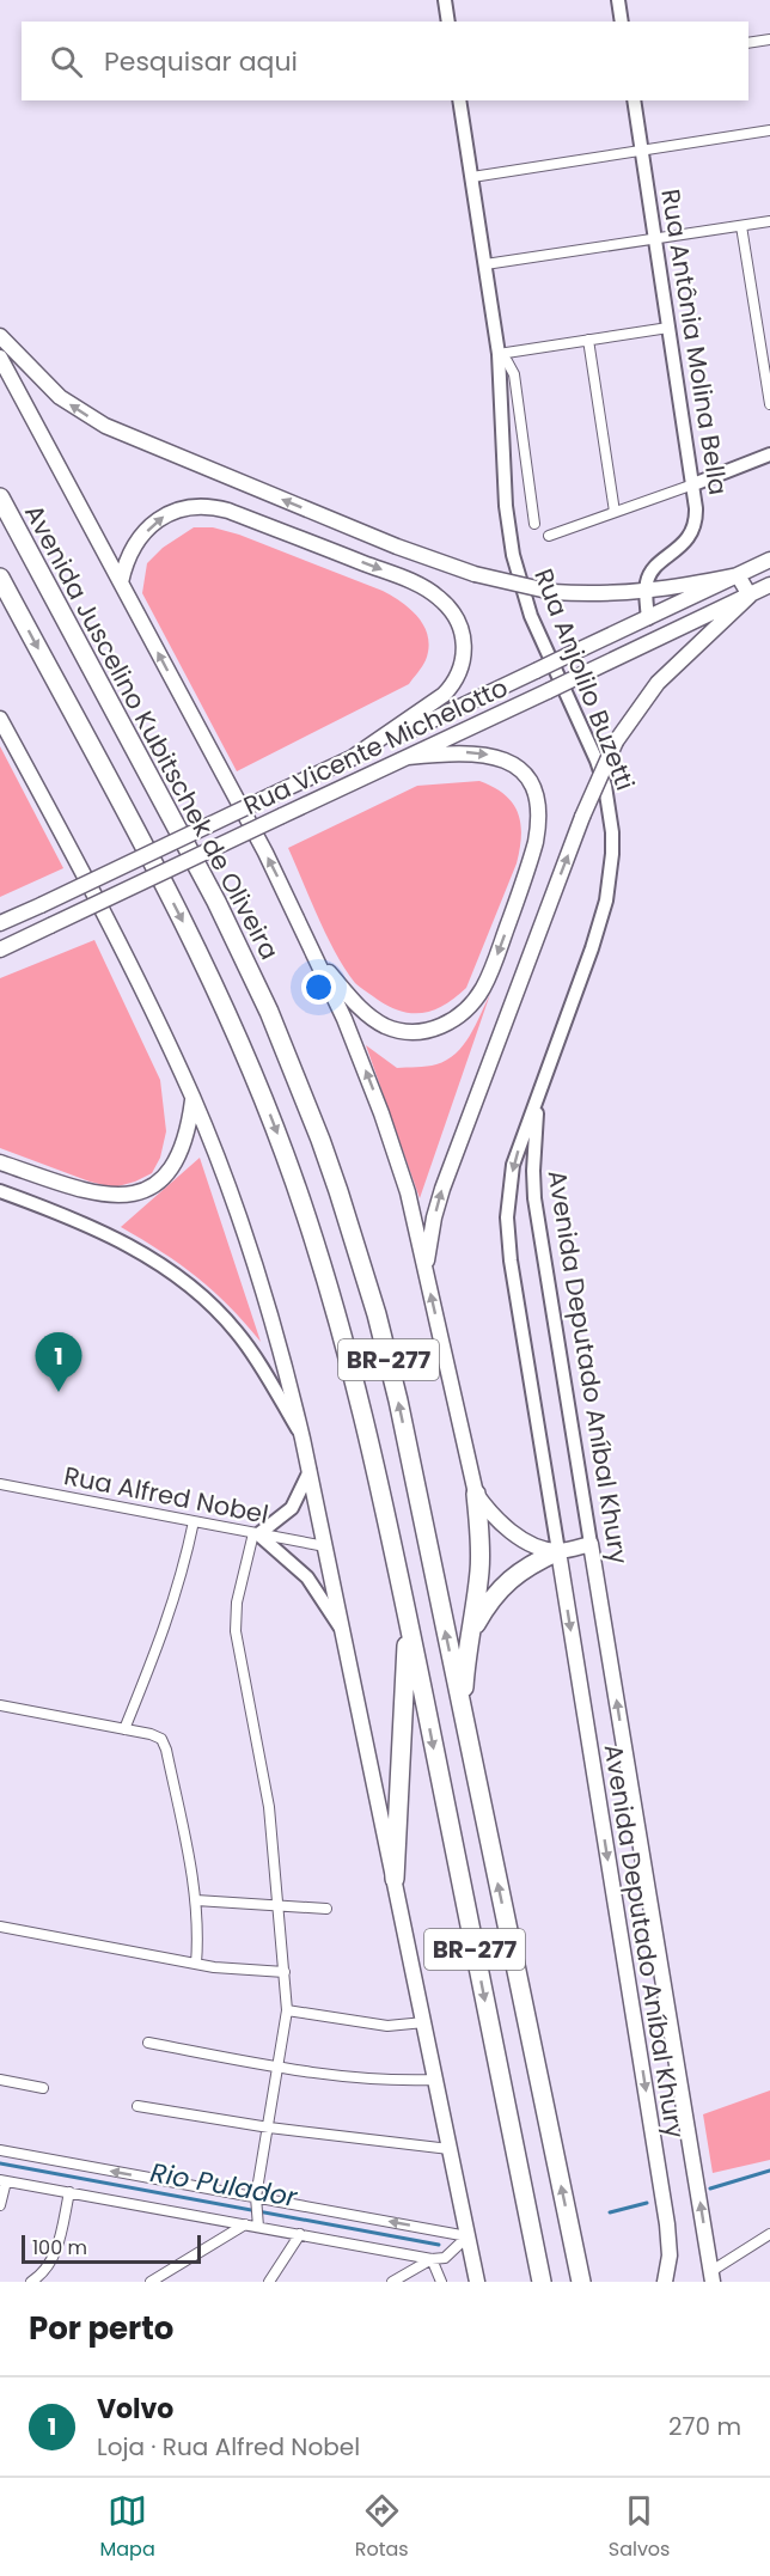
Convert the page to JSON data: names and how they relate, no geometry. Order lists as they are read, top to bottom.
{
  "streets": {
    "highway": ["Avenida Juscelino Kubitschek de Oliveira", "BR-277"],
    "main road": [
      "Rua Antônia Molina Bella",
      "Rua Anjolilo Buzetti",
      "Rua Vicente Michelotto",
      "Avenida Deputado Aníbal Khury"
    ],
    "street": ["Rua Alfred Nobel"]
  },
  "crossings": [
    ["Rua Anjolilo Buzetti", "Avenida Deputado Aníbal Khury"]
  ],
  "water": ["Rio Pulador"],
  "scale_bar": "100 m",
  "page": {
    "search": "Pesquisar aqui",
    "pins": "1",
    "scale": "100 m",
    "heading": "Por perto",
    "list": [
      {
        "mark": "1",
        "name": "Volvo",
        "note": "Loja · Rua Alfred Nobel",
        "value": "270 m"
      }
    ],
    "nav": ["Mapa", "Rotas", "Salvos"]
  }
}
